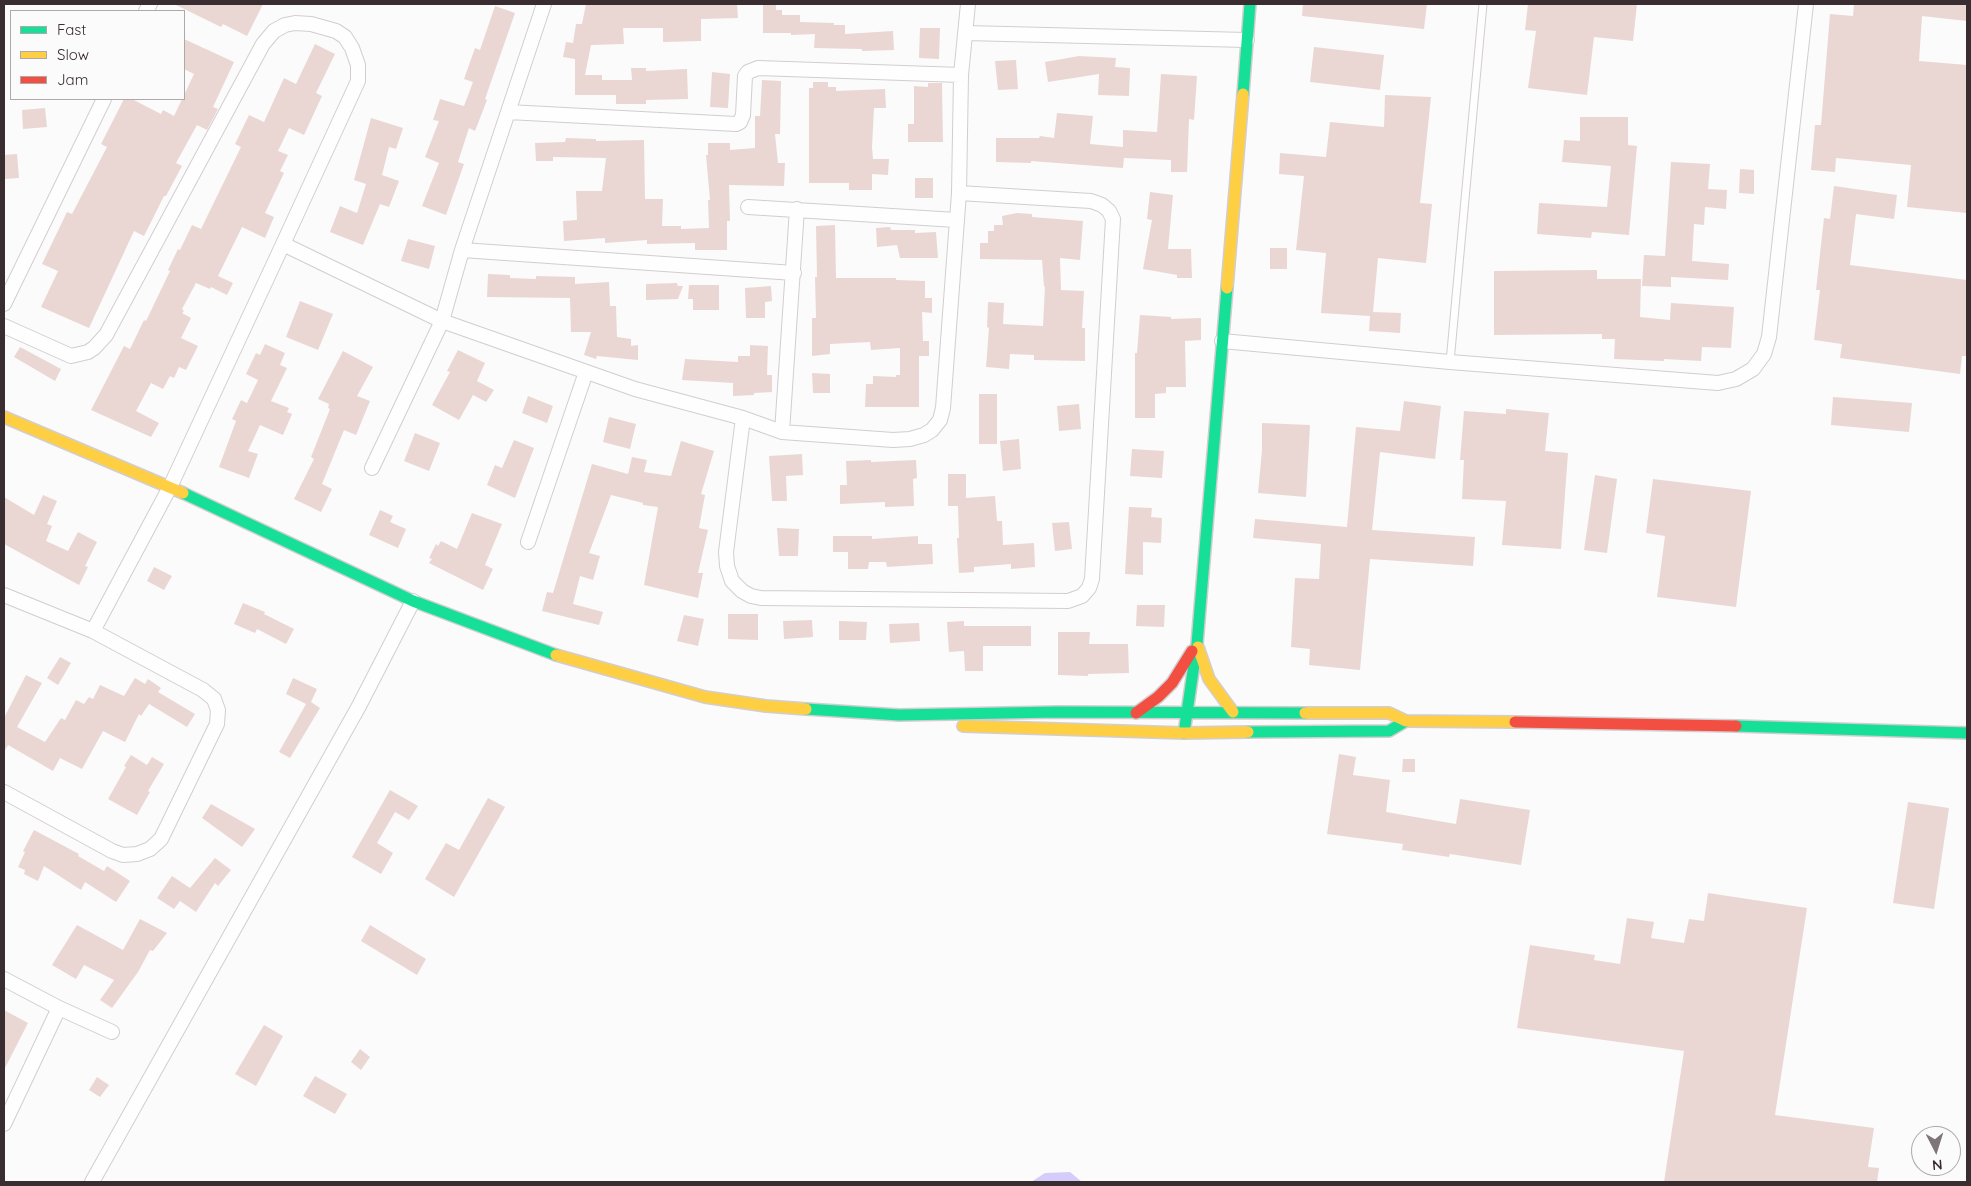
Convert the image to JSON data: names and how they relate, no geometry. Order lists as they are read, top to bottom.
{
  "legend": ["Fast", "Slow", "Jam"],
  "north": "bottom"
}
